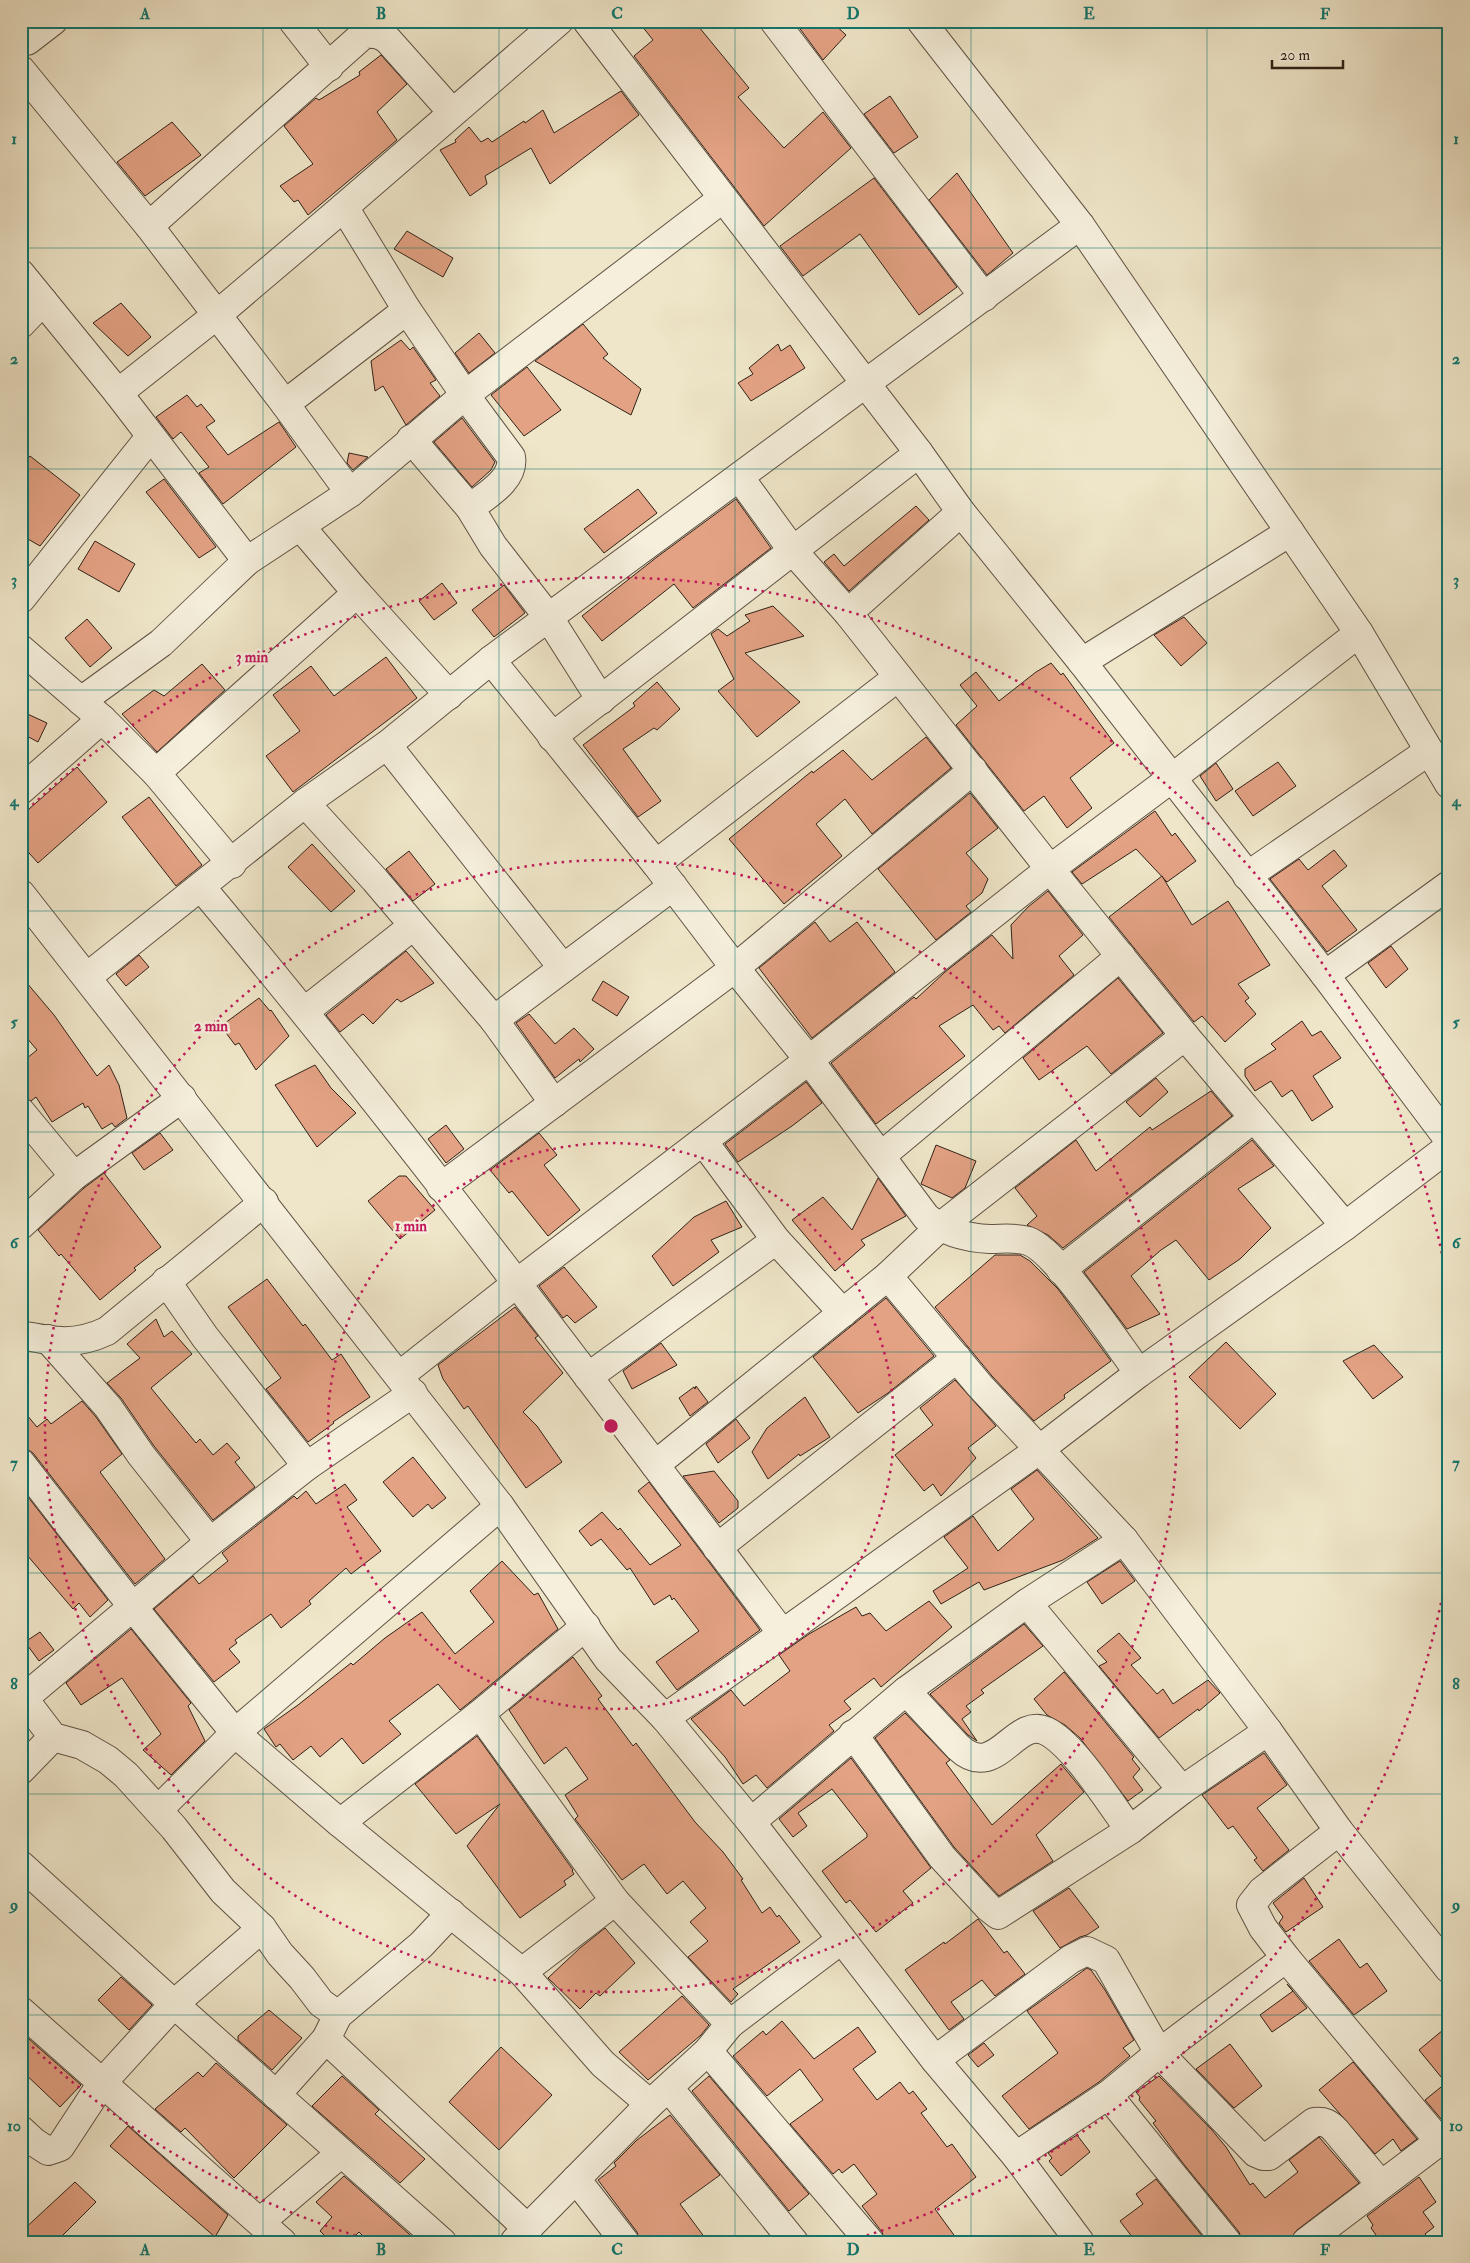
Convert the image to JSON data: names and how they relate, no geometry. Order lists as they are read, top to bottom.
{
  "scale_bar": "20 m",
  "grid": {
    "columns": [
      "A",
      "B",
      "C",
      "D",
      "E",
      "F"
    ],
    "rows": [
      "1",
      "2",
      "3",
      "4",
      "5",
      "6",
      "7",
      "8",
      "9",
      "10"
    ]
  },
  "rings": ["3 min", "2 min", "1 min"]
}
